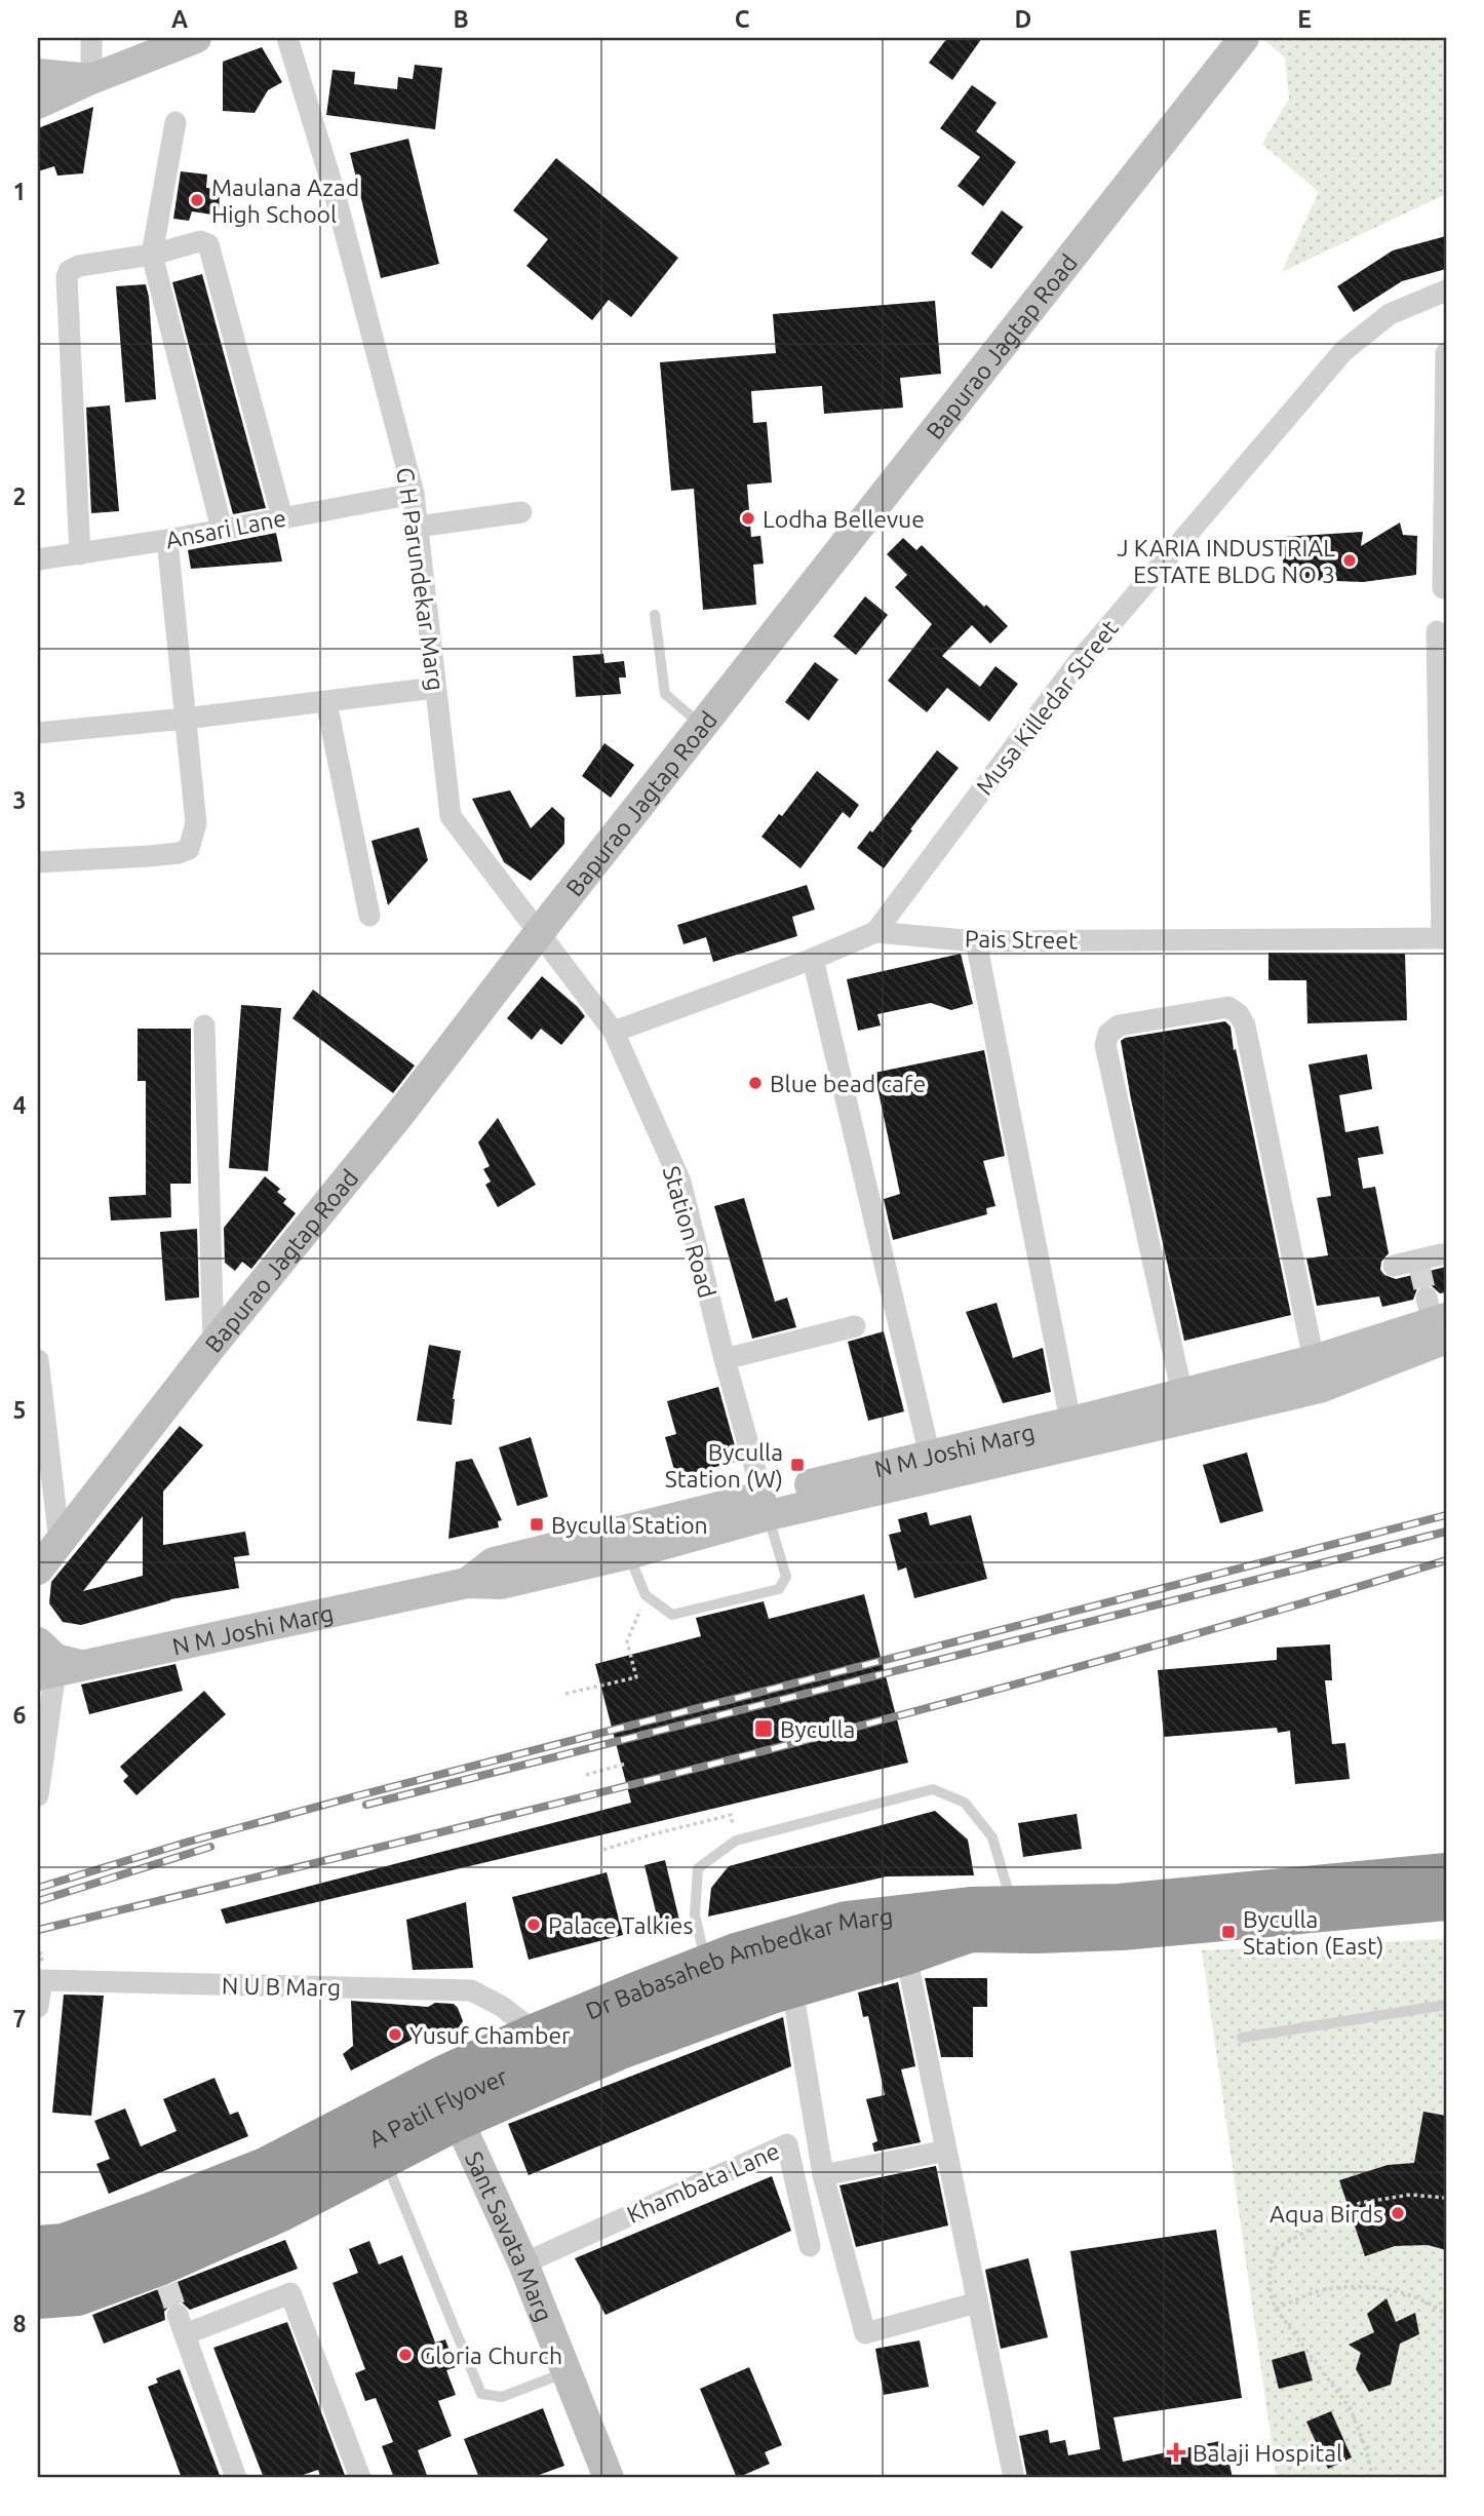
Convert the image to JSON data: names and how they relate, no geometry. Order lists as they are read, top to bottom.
{
  "streets": {
    "highway": ["Dr Babasaheb Ambedkar Marg", "A Patil Flyover"],
    "street": [
      "Bapurao Jagtap Road",
      "Ansari Lane",
      "G H Parundekar Marg",
      "Musa Killedar Street",
      "Pais Street",
      "Station Road",
      "N M Joshi Marg",
      "N U B Marg",
      "Khambata Lane",
      "Sant Savata Marg"
    ]
  },
  "crossings": [
    ["Bapurao Jagtap Road", "G H Parundekar Marg"],
    ["Bapurao Jagtap Road", "Station Road"],
    ["Ansari Lane", "G H Parundekar Marg"],
    ["G H Parundekar Marg", "Station Road"],
    ["Musa Killedar Street", "Pais Street"],
    ["Pais Street", "Station Road"],
    ["Station Road", "N M Joshi Marg"],
    ["Dr Babasaheb Ambedkar Marg", "N U B Marg"],
    ["Dr Babasaheb Ambedkar Marg", "Sant Savata Marg"],
    ["Khambata Lane", "Sant Savata Marg"]
  ],
  "places": {
    "other": [
      "Maulana Azad High School",
      "Lodha Bellevue",
      "J KARIA INDUSTRIAL ESTATE BLDG NO 3",
      "Blue bead cafe",
      "Palace Talkies",
      "Yusuf Chamber",
      "Aqua Birds",
      "Gloria Church"
    ],
    "transit": [
      "Byculla Station (W)",
      "Byculla Station",
      "Byculla",
      "Byculla Station (East)"
    ],
    "health": ["Balaji Hospital"]
  },
  "grid": {
    "columns": [
      "A",
      "B",
      "C",
      "D",
      "E"
    ],
    "rows": [
      "1",
      "2",
      "3",
      "4",
      "5",
      "6",
      "7",
      "8"
    ]
  }
}
